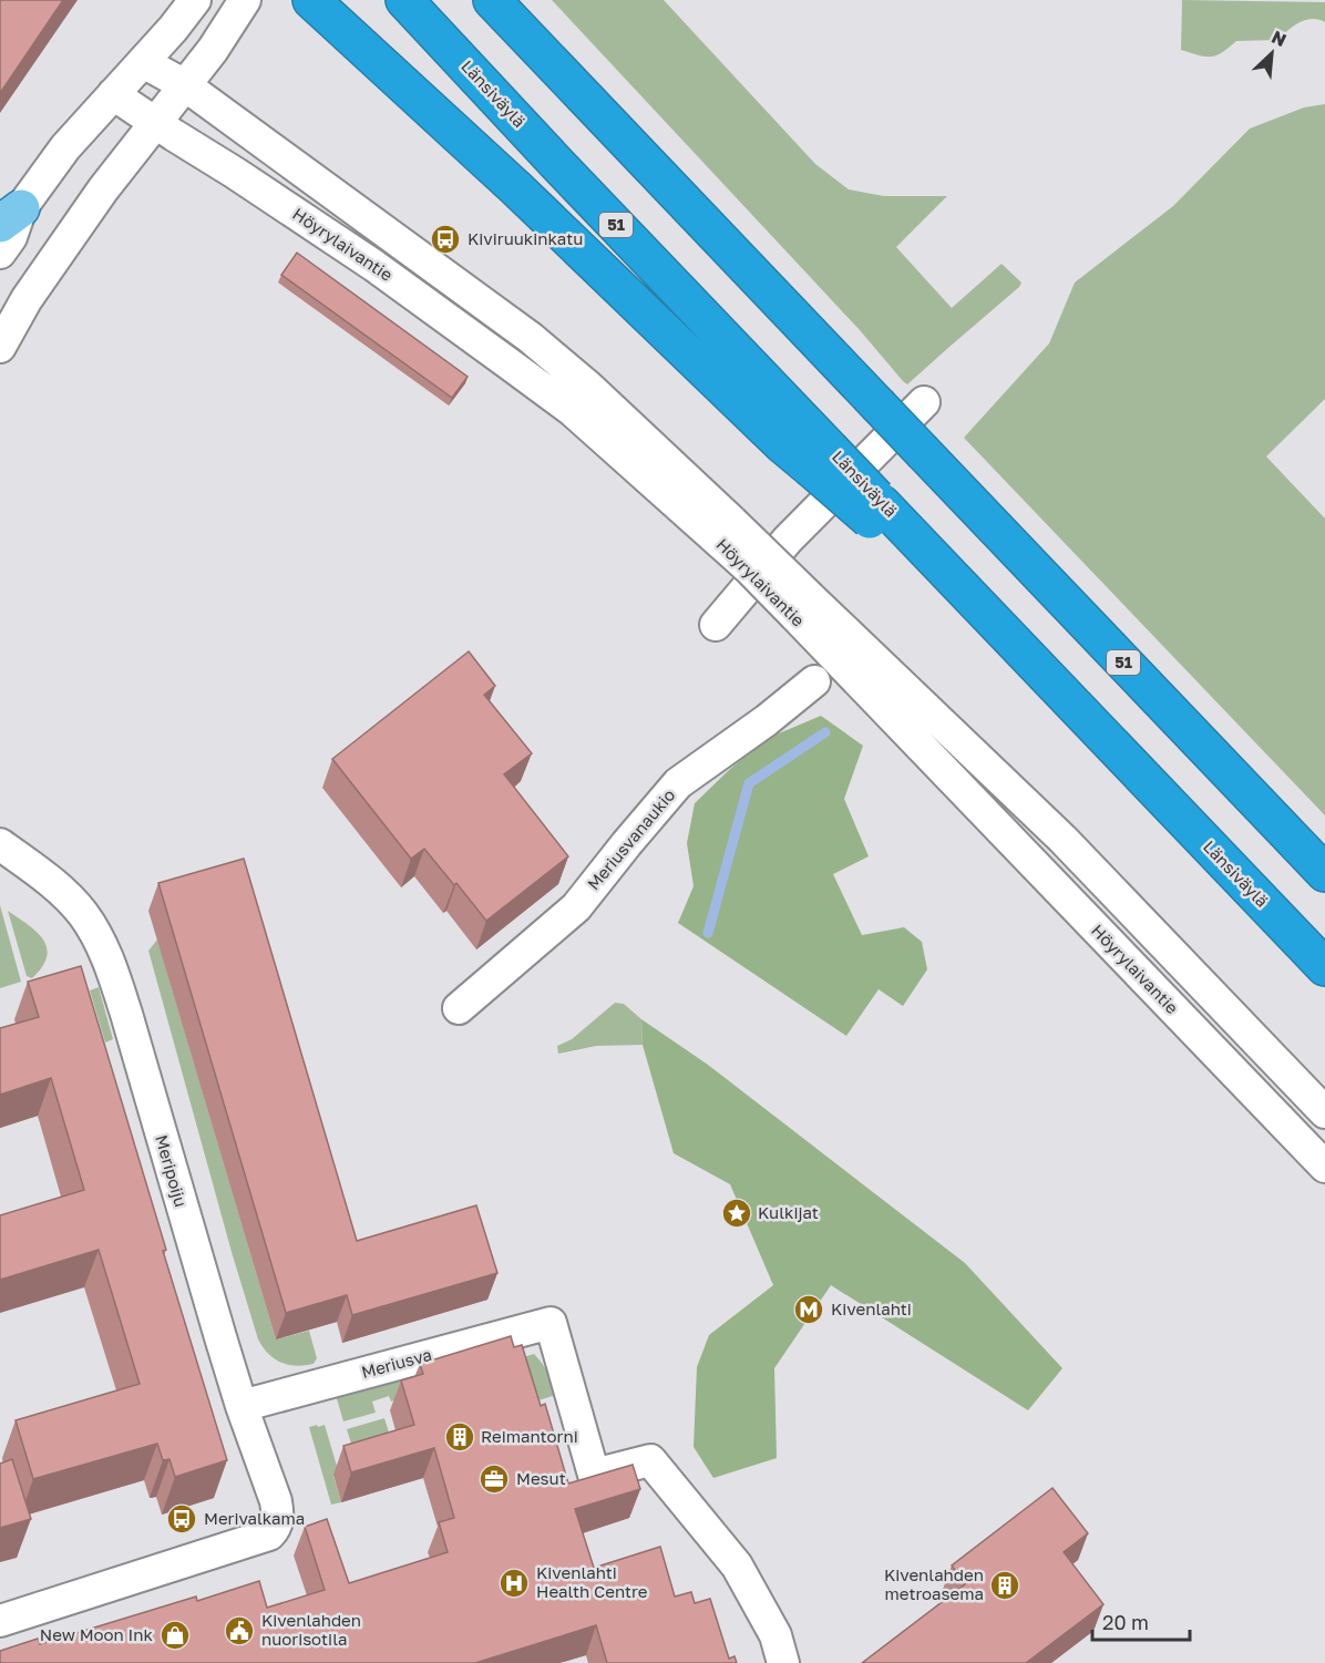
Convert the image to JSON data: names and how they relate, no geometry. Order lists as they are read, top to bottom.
{
  "streets": {
    "highway": ["Länsiväylä", "51"],
    "street": [
      "Höyrylaivantie",
      "Meriusvanaukio",
      "Meripoiju",
      "Meriusva"
    ]
  },
  "crossings": [
    ["Meripoiju", "Meriusva"]
  ],
  "places": {
    "bus stop": ["Kiviruukinkatu", "Merivalkama"],
    "place": ["Kulkijat"],
    "metro station": ["Kivenlahti"],
    "building": ["Reimantorni", "Kivenlahden metroasema"],
    "office": ["Mesut"],
    "hospital": ["Kivenlahti Health Centre"],
    "public building": ["Kivenlahden nuorisotila"],
    "shop": ["New Moon Ink"]
  },
  "scale_bar": "20 m",
  "north": "top right"
}
